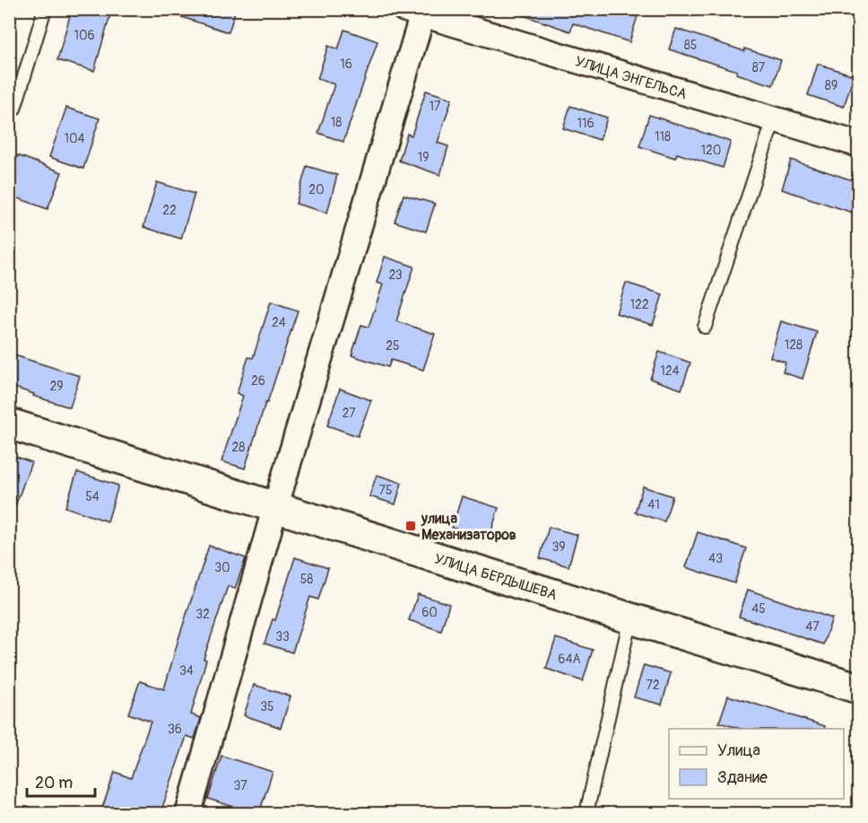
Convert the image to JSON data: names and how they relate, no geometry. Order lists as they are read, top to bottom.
{
  "streets": {
    "street": ["УЛИЦА ЭНГЕЛЬСА", "УЛИЦА БЕРДЫШЕВА"]
  },
  "places": {
    "transit": ["улица Механизаторов"]
  },
  "house_numbers": [
    "106",
    "85",
    "16",
    "87",
    "89",
    "17",
    "18",
    "116",
    "118",
    "104",
    "120",
    "19",
    "20",
    "22",
    "23",
    "122",
    "24",
    "128",
    "25",
    "124",
    "26",
    "29",
    "27",
    "28",
    "75",
    "54",
    "41",
    "39",
    "43",
    "30",
    "58",
    "45",
    "60",
    "32",
    "47",
    "33",
    "64А",
    "34",
    "72",
    "35",
    "36",
    "37"
  ],
  "legend": ["Улица", "Здание"],
  "scale_bar": "20 m"
}
